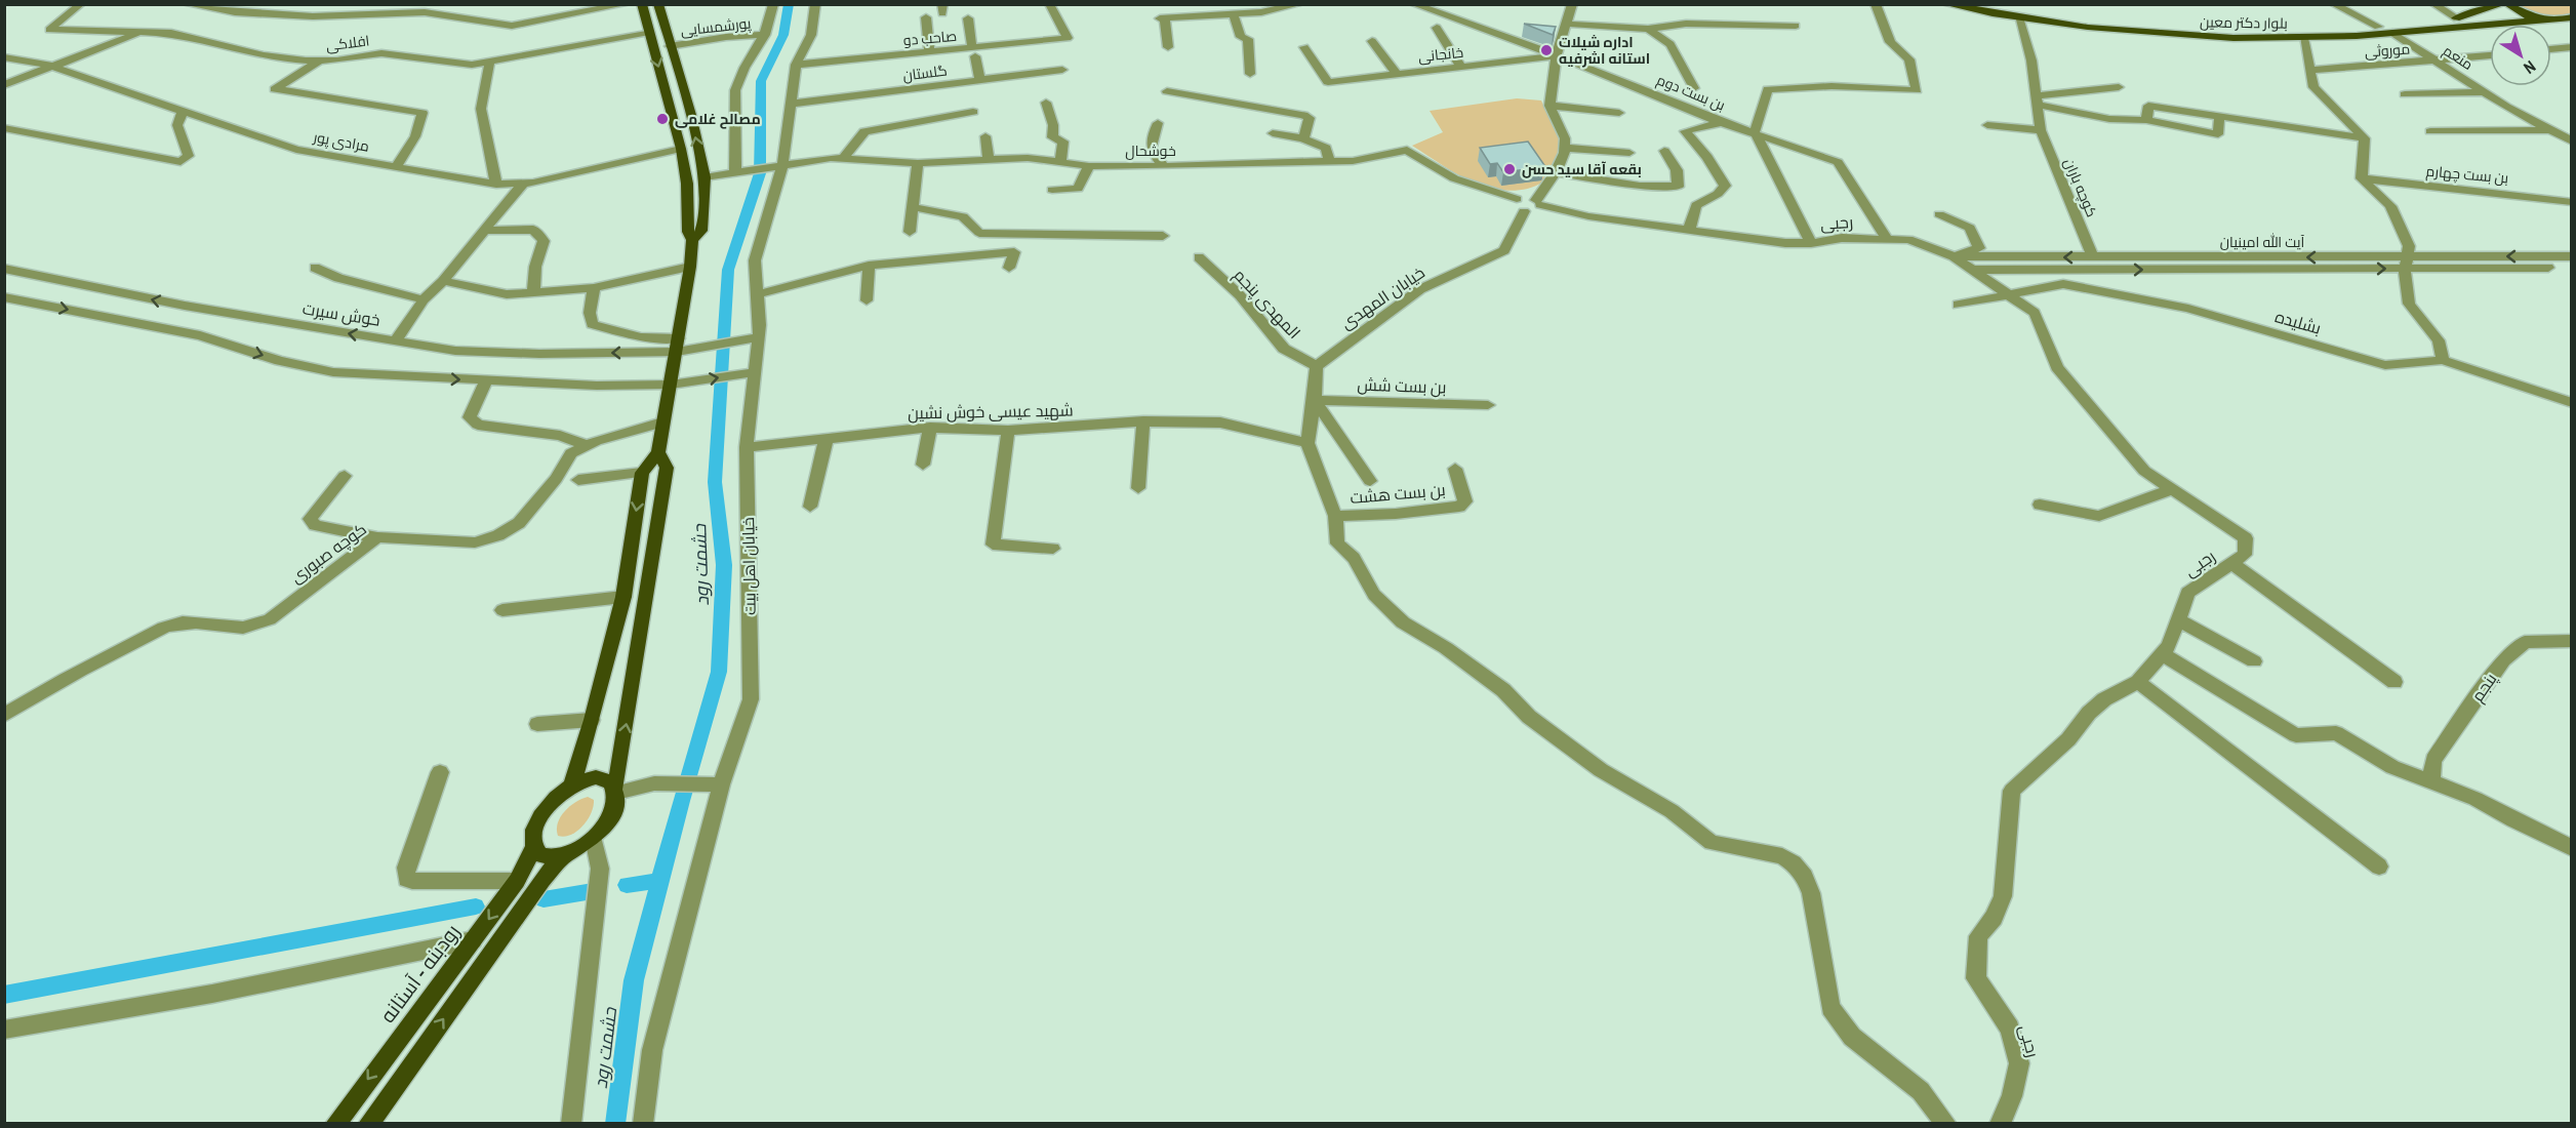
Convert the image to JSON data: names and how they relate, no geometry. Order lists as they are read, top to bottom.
{
  "streets": {
    "main road": ["بلوار دکتر معین", "رودبنه - آستانه"],
    "street": [
      "پورشمسایی",
      "صاحب دو",
      "افلاکی",
      "موروثی",
      "خانجانی",
      "منعم",
      "گلستان",
      "بن بست دوم",
      "مرادی پور",
      "خوشحال",
      "بن بست چهارم",
      "کوچه باران",
      "رجبی",
      "آیت الله امینیان",
      "خيابان المهدی",
      "المهدی پنجم",
      "خوش سیرت",
      "بشلیده",
      "بن بست شش",
      "شهید عیسی خوش نشین",
      "بن بست هشت",
      "کوچه صبوری",
      "خیابان اهل بیت",
      "پنجم‌"
    ]
  },
  "crossings": [
    ["بلوار دکتر معین", "منعم"],
    ["بلوار دکتر معین", "کوچه باران"],
    ["صاحب دو", "خیابان اهل بیت"],
    ["موروثی", "منعم"],
    ["خانجانی", "بن بست دوم"],
    ["گلستان", "خیابان اهل بیت"],
    ["بن بست دوم", "رجبی"],
    ["خوشحال", "رجبی"],
    ["خوشحال", "خیابان اهل بیت"],
    ["کوچه باران", "آیت الله امینیان"],
    ["رجبی", "آیت الله امینیان"],
    ["رجبی", "بشلیده"],
    ["خيابان المهدی", "المهدی پنجم"],
    ["شهید عیسی خوش نشین", "بن بست هشت"],
    ["شهید عیسی خوش نشین", "خیابان اهل بیت"]
  ],
  "water": ["حشمت رود"],
  "places": ["اداره شیلات استانه اشرفیه", "مصالح غلامی", "بقعه آقا سید حسن"],
  "north": "bottom right"
}
